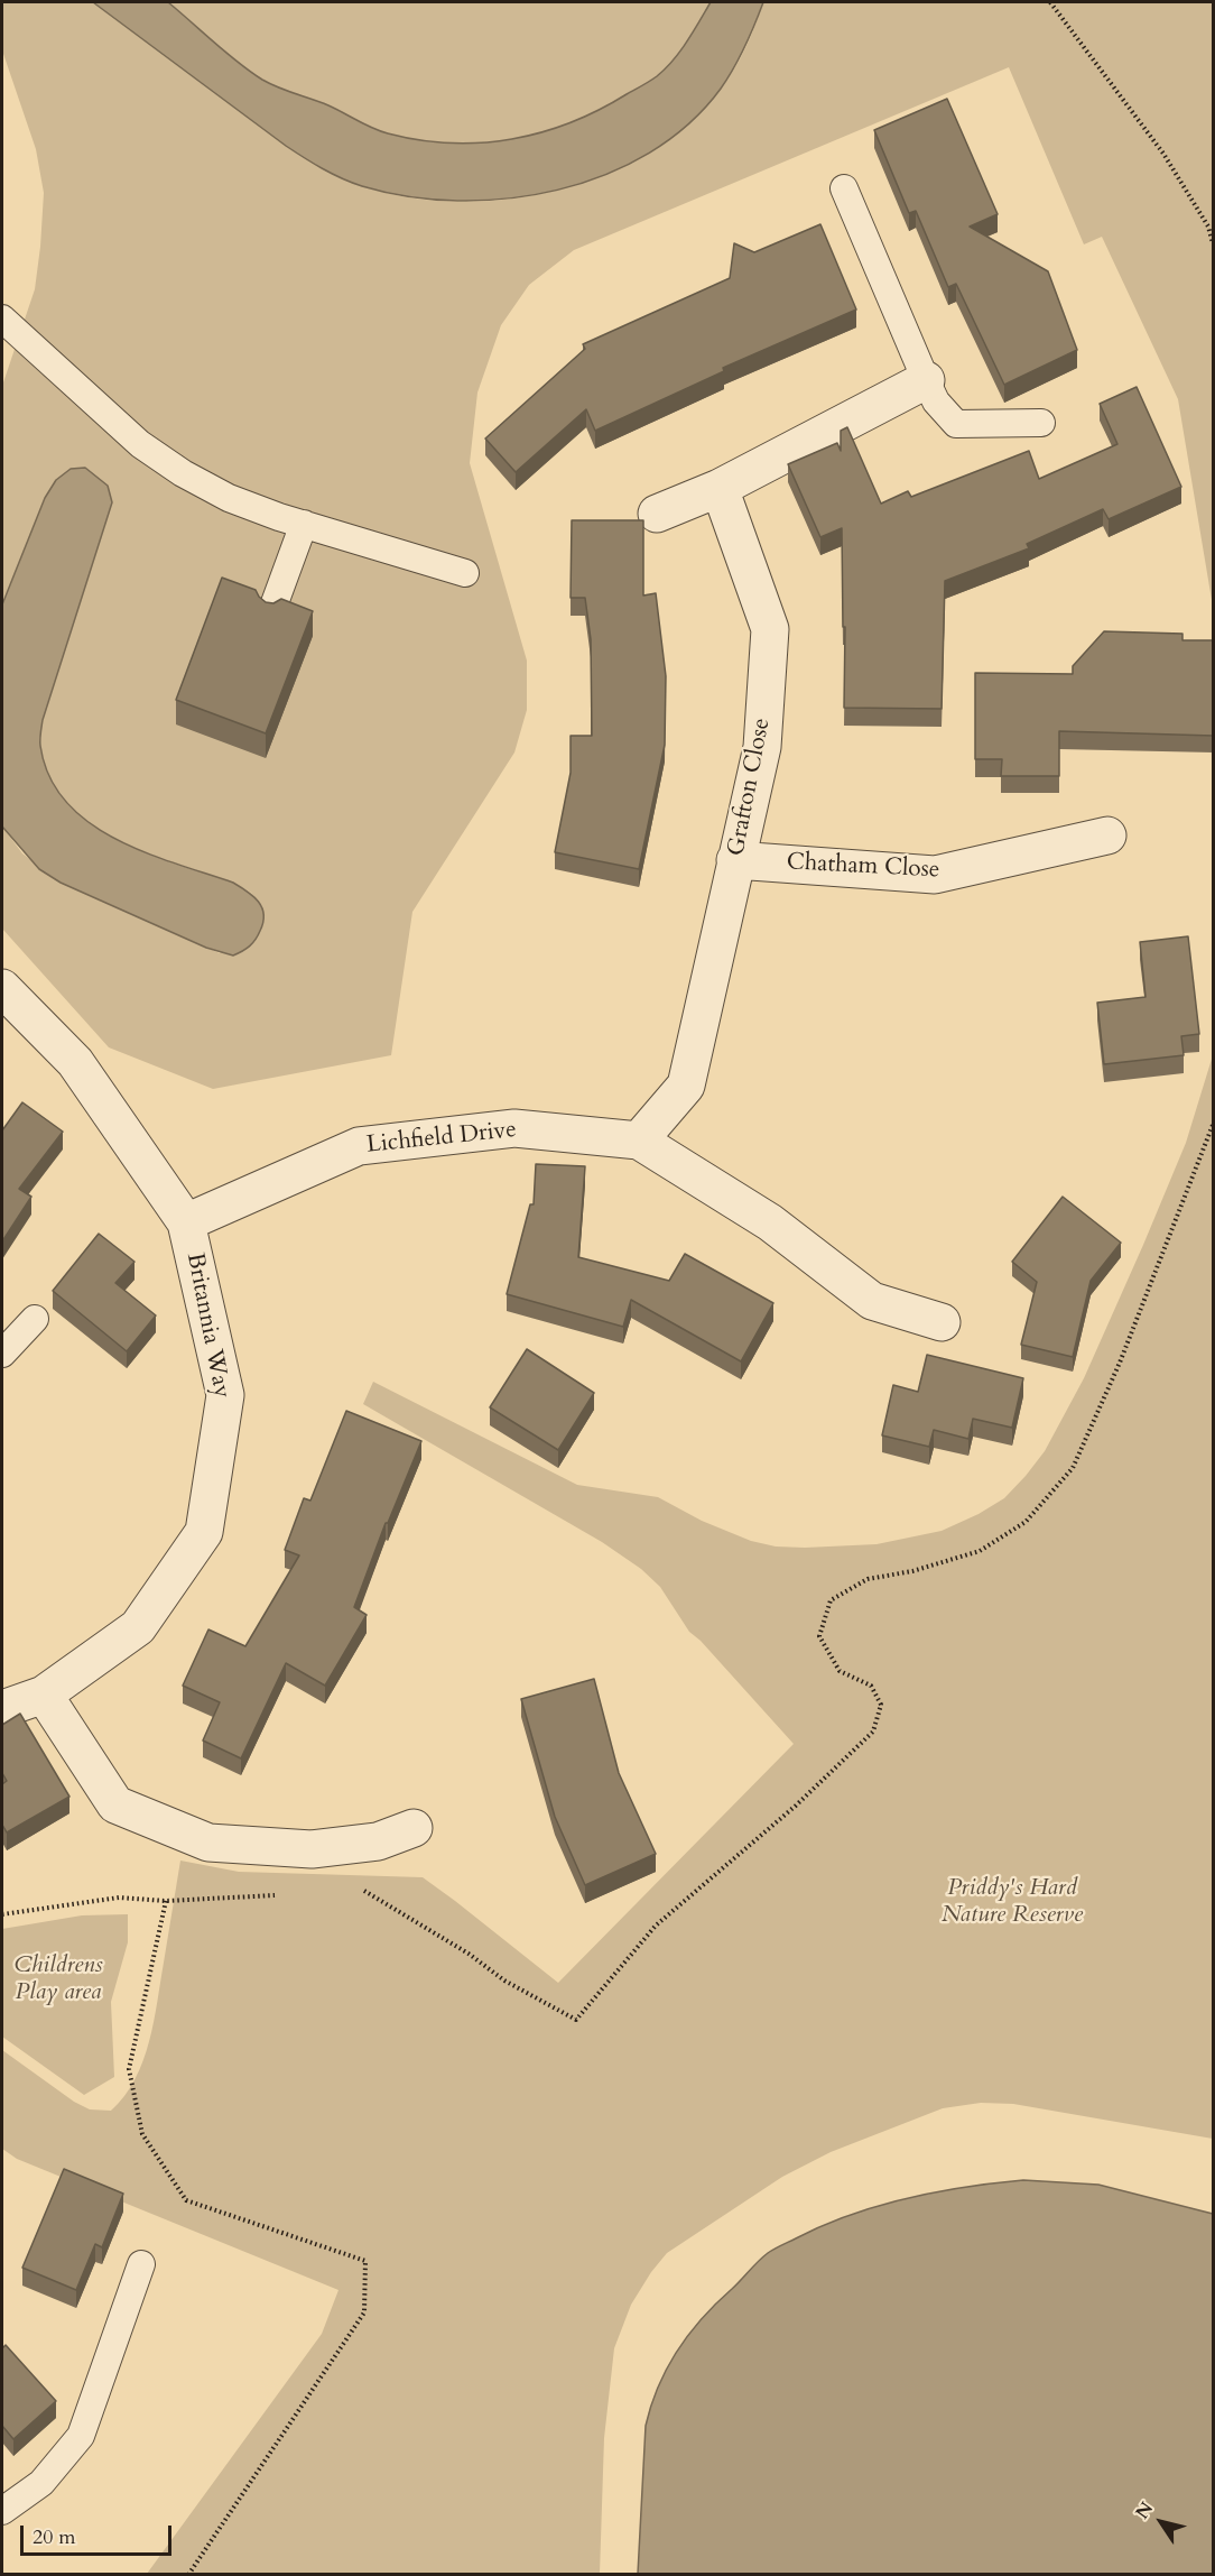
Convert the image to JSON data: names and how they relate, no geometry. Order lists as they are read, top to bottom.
{
  "streets": {
    "street": [
      "Grafton Close",
      "Chatham Close",
      "Lichfield Drive",
      "Britannia Way"
    ]
  },
  "crossings": [
    ["Grafton Close", "Chatham Close"],
    ["Grafton Close", "Lichfield Drive"],
    ["Lichfield Drive", "Britannia Way"]
  ],
  "parks": ["Priddy's Hard Nature Reserve", "Childrens Play area"],
  "scale_bar": "20 m",
  "north": "top left"
}
